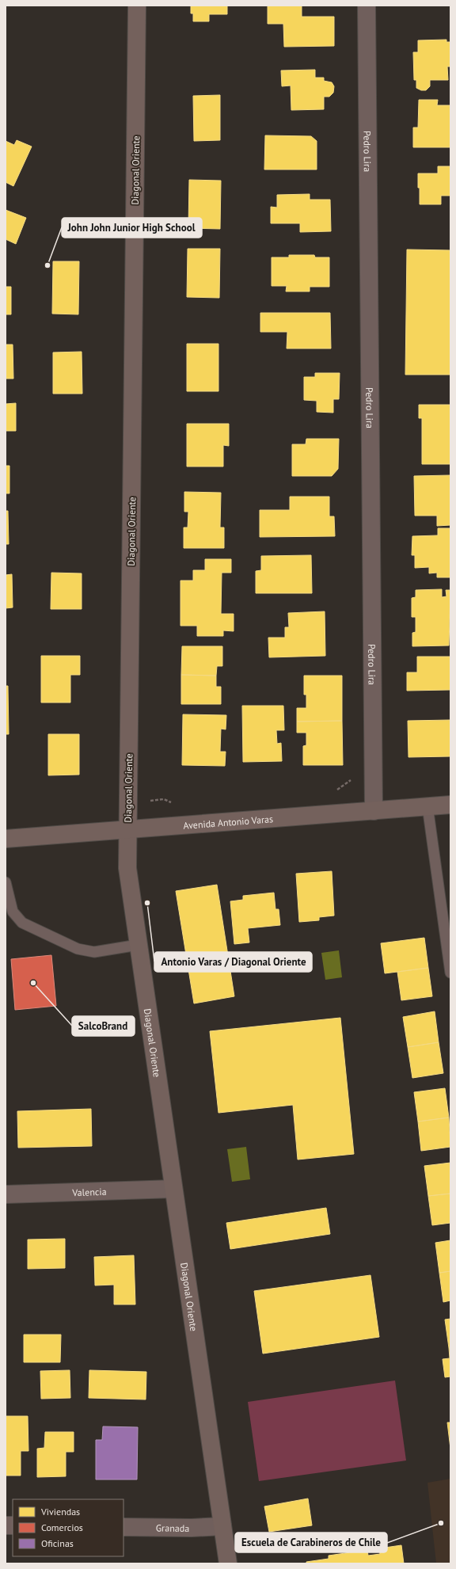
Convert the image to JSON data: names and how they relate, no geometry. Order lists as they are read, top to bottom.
{
  "streets": {
    "main road": ["Diagonal Oriente", "Avenida Antonio Varas"],
    "street": ["Pedro Lira", "Valencia", "Granada"]
  },
  "crossings": [
    ["Pedro Lira", "Avenida Antonio Varas"],
    ["Diagonal Oriente", "Avenida Antonio Varas"],
    ["Diagonal Oriente", "Valencia"],
    ["Diagonal Oriente", "Granada"]
  ],
  "places": [
    "John John Junior High School",
    "Antonio Varas / Diagonal Oriente",
    "SalcoBrand",
    "Escuela de Carabineros de Chile"
  ],
  "legend": ["Viviendas", "Comercios", "Oficinas"]
}
